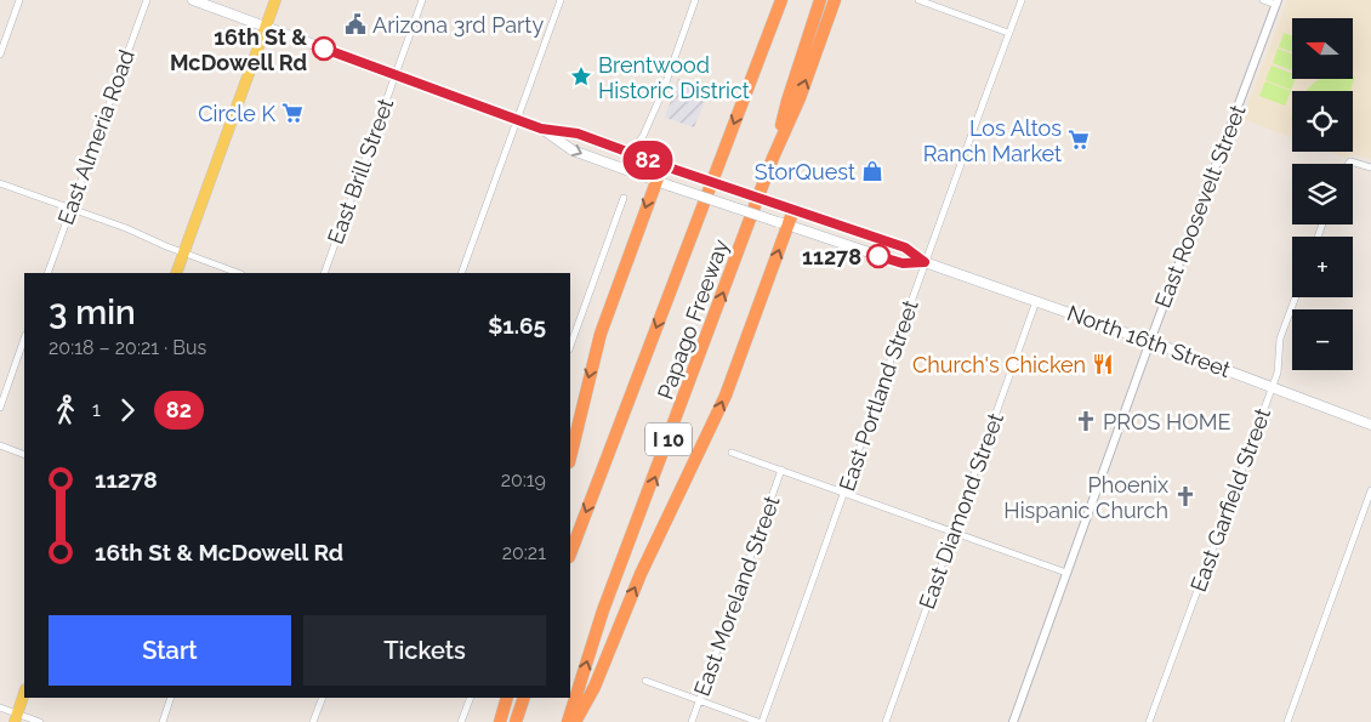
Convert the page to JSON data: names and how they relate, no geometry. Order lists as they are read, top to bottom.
{
  "streets": {
    "highway": ["Papago Freeway", "I 10"],
    "main road": ["North 16th Street"],
    "street": [
      "East Almeria Road",
      "East Brill Street",
      "East Roosevelt Street",
      "East Portland Street",
      "East Garfield Street",
      "East Diamond Street",
      "East Moreland Street"
    ]
  },
  "crossings": [
    ["East Brill Street", "North 16th Street"],
    ["East Roosevelt Street", "North 16th Street"],
    ["North 16th Street", "East Portland Street"],
    ["North 16th Street", "East Garfield Street"],
    ["North 16th Street", "East Diamond Street"]
  ],
  "places": {
    "public building": ["Arizona 3rd Party"],
    "other": ["16th St & McDowell Rd", "11278"],
    "place": ["Brentwood Historic District"],
    "supermarket": ["Circle K", "Los Altos Ranch Market"],
    "shop": ["StorQuest"],
    "restaurant": ["Church's Chicken"],
    "church": ["PROS HOME", "Phoenix Hispanic Church"]
  },
  "lines": ["bus line 82"],
  "north": "left",
  "page": {
    "on_map": "82",
    "map_buttons": ["+", "−"],
    "heading": ["3 min", "20:18 – 20:21 · Bus", "$1.65"],
    "legs": ["1", "82"],
    "list": [
      {
        "name": "11278",
        "value": "20:19"
      },
      {
        "name": "16th St & McDowell Rd",
        "value": "20:21"
      }
    ],
    "buttons": ["Start", "Tickets"]
  }
}
